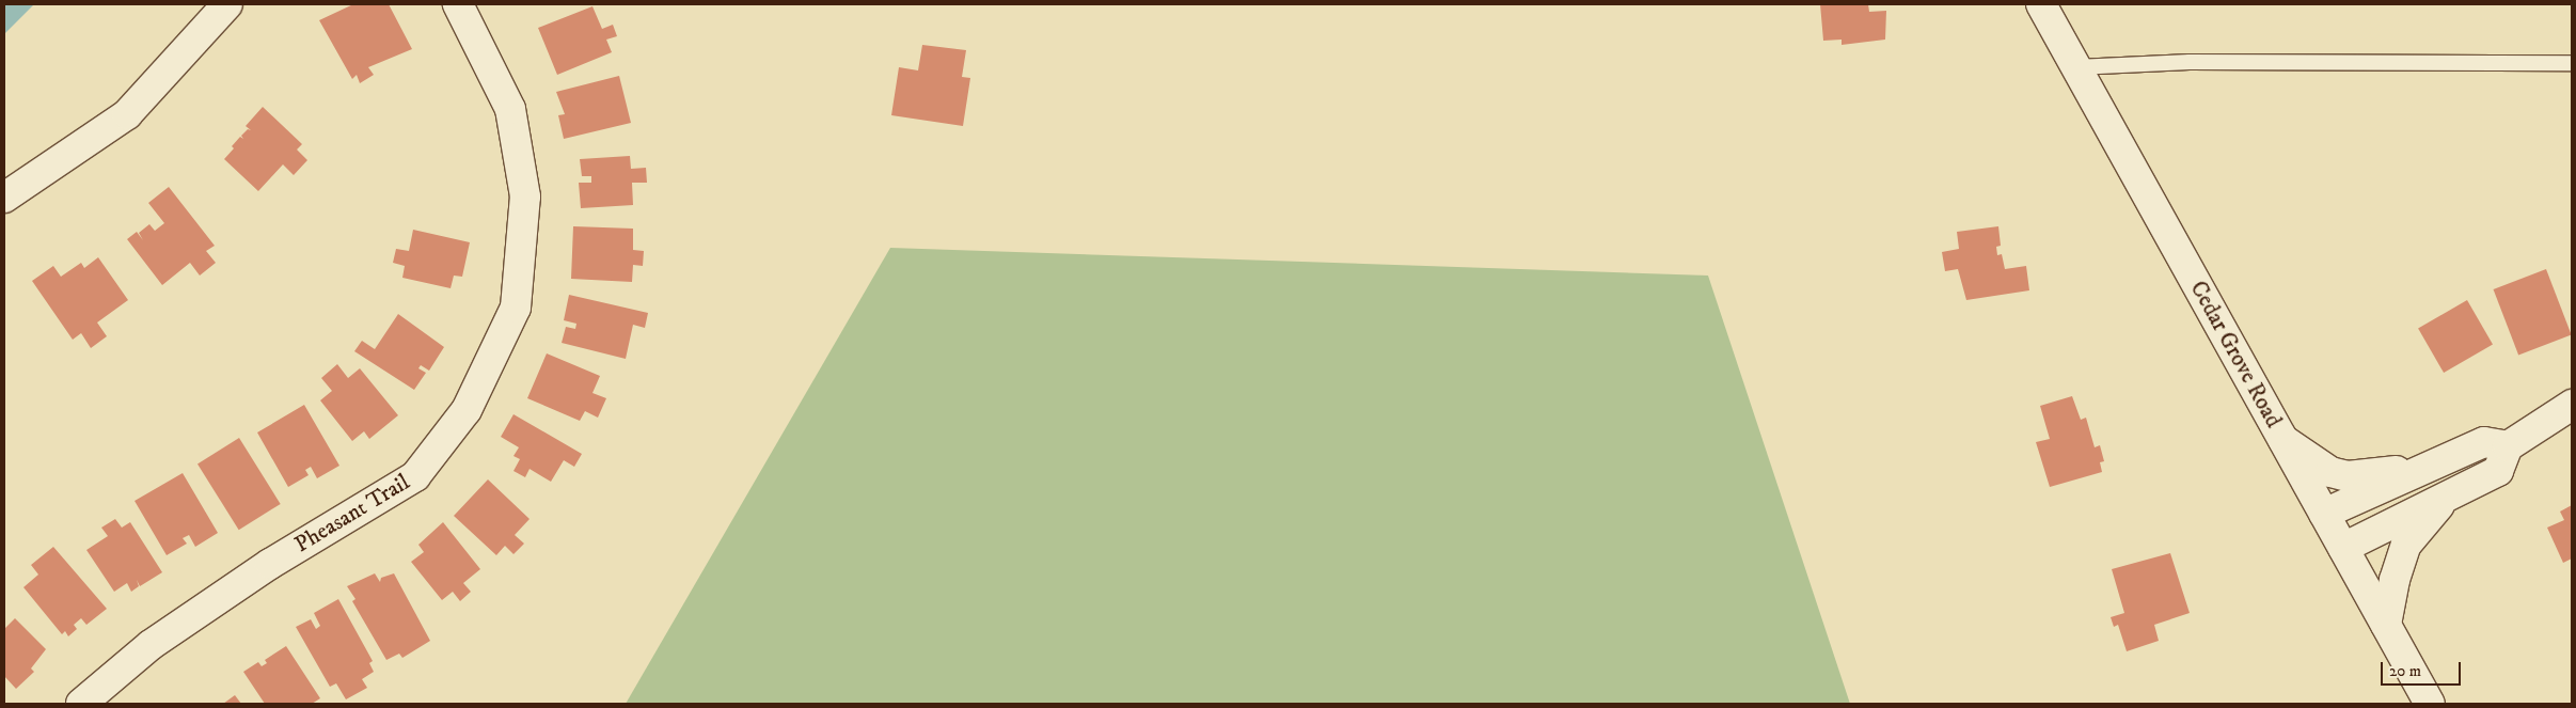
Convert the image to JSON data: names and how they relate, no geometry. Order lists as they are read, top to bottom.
{
  "streets": {
    "street": ["Cedar Grove Road", "Pheasant Trail"]
  },
  "scale_bar": "20 m"
}
